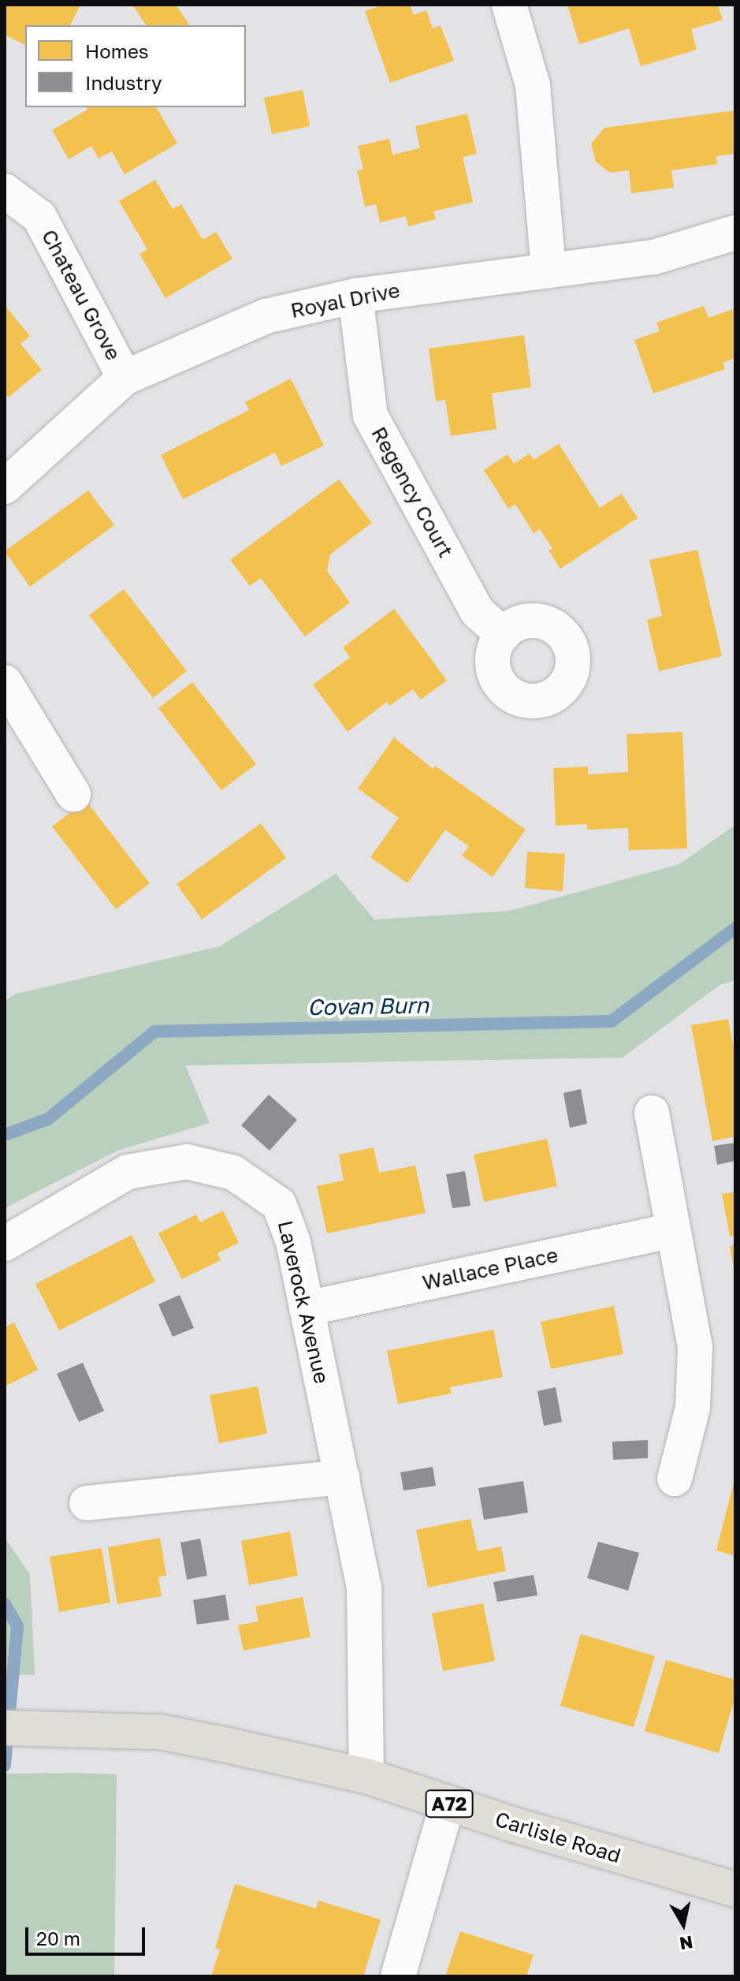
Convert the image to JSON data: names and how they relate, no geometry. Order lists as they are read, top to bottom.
{
  "streets": {
    "main road": ["A72", "Carlisle Road"],
    "street": [
      "Chateau Grove",
      "Royal Drive",
      "Regency Court",
      "Wallace Place",
      "Laverock Avenue"
    ]
  },
  "crossings": [
    ["Chateau Grove", "Royal Drive"],
    ["Royal Drive", "Regency Court"],
    ["Wallace Place", "Laverock Avenue"],
    ["Laverock Avenue", "Carlisle Road"]
  ],
  "water": ["Covan Burn"],
  "legend": ["Homes", "Industry"],
  "scale_bar": "20 m",
  "north": "bottom"
}
